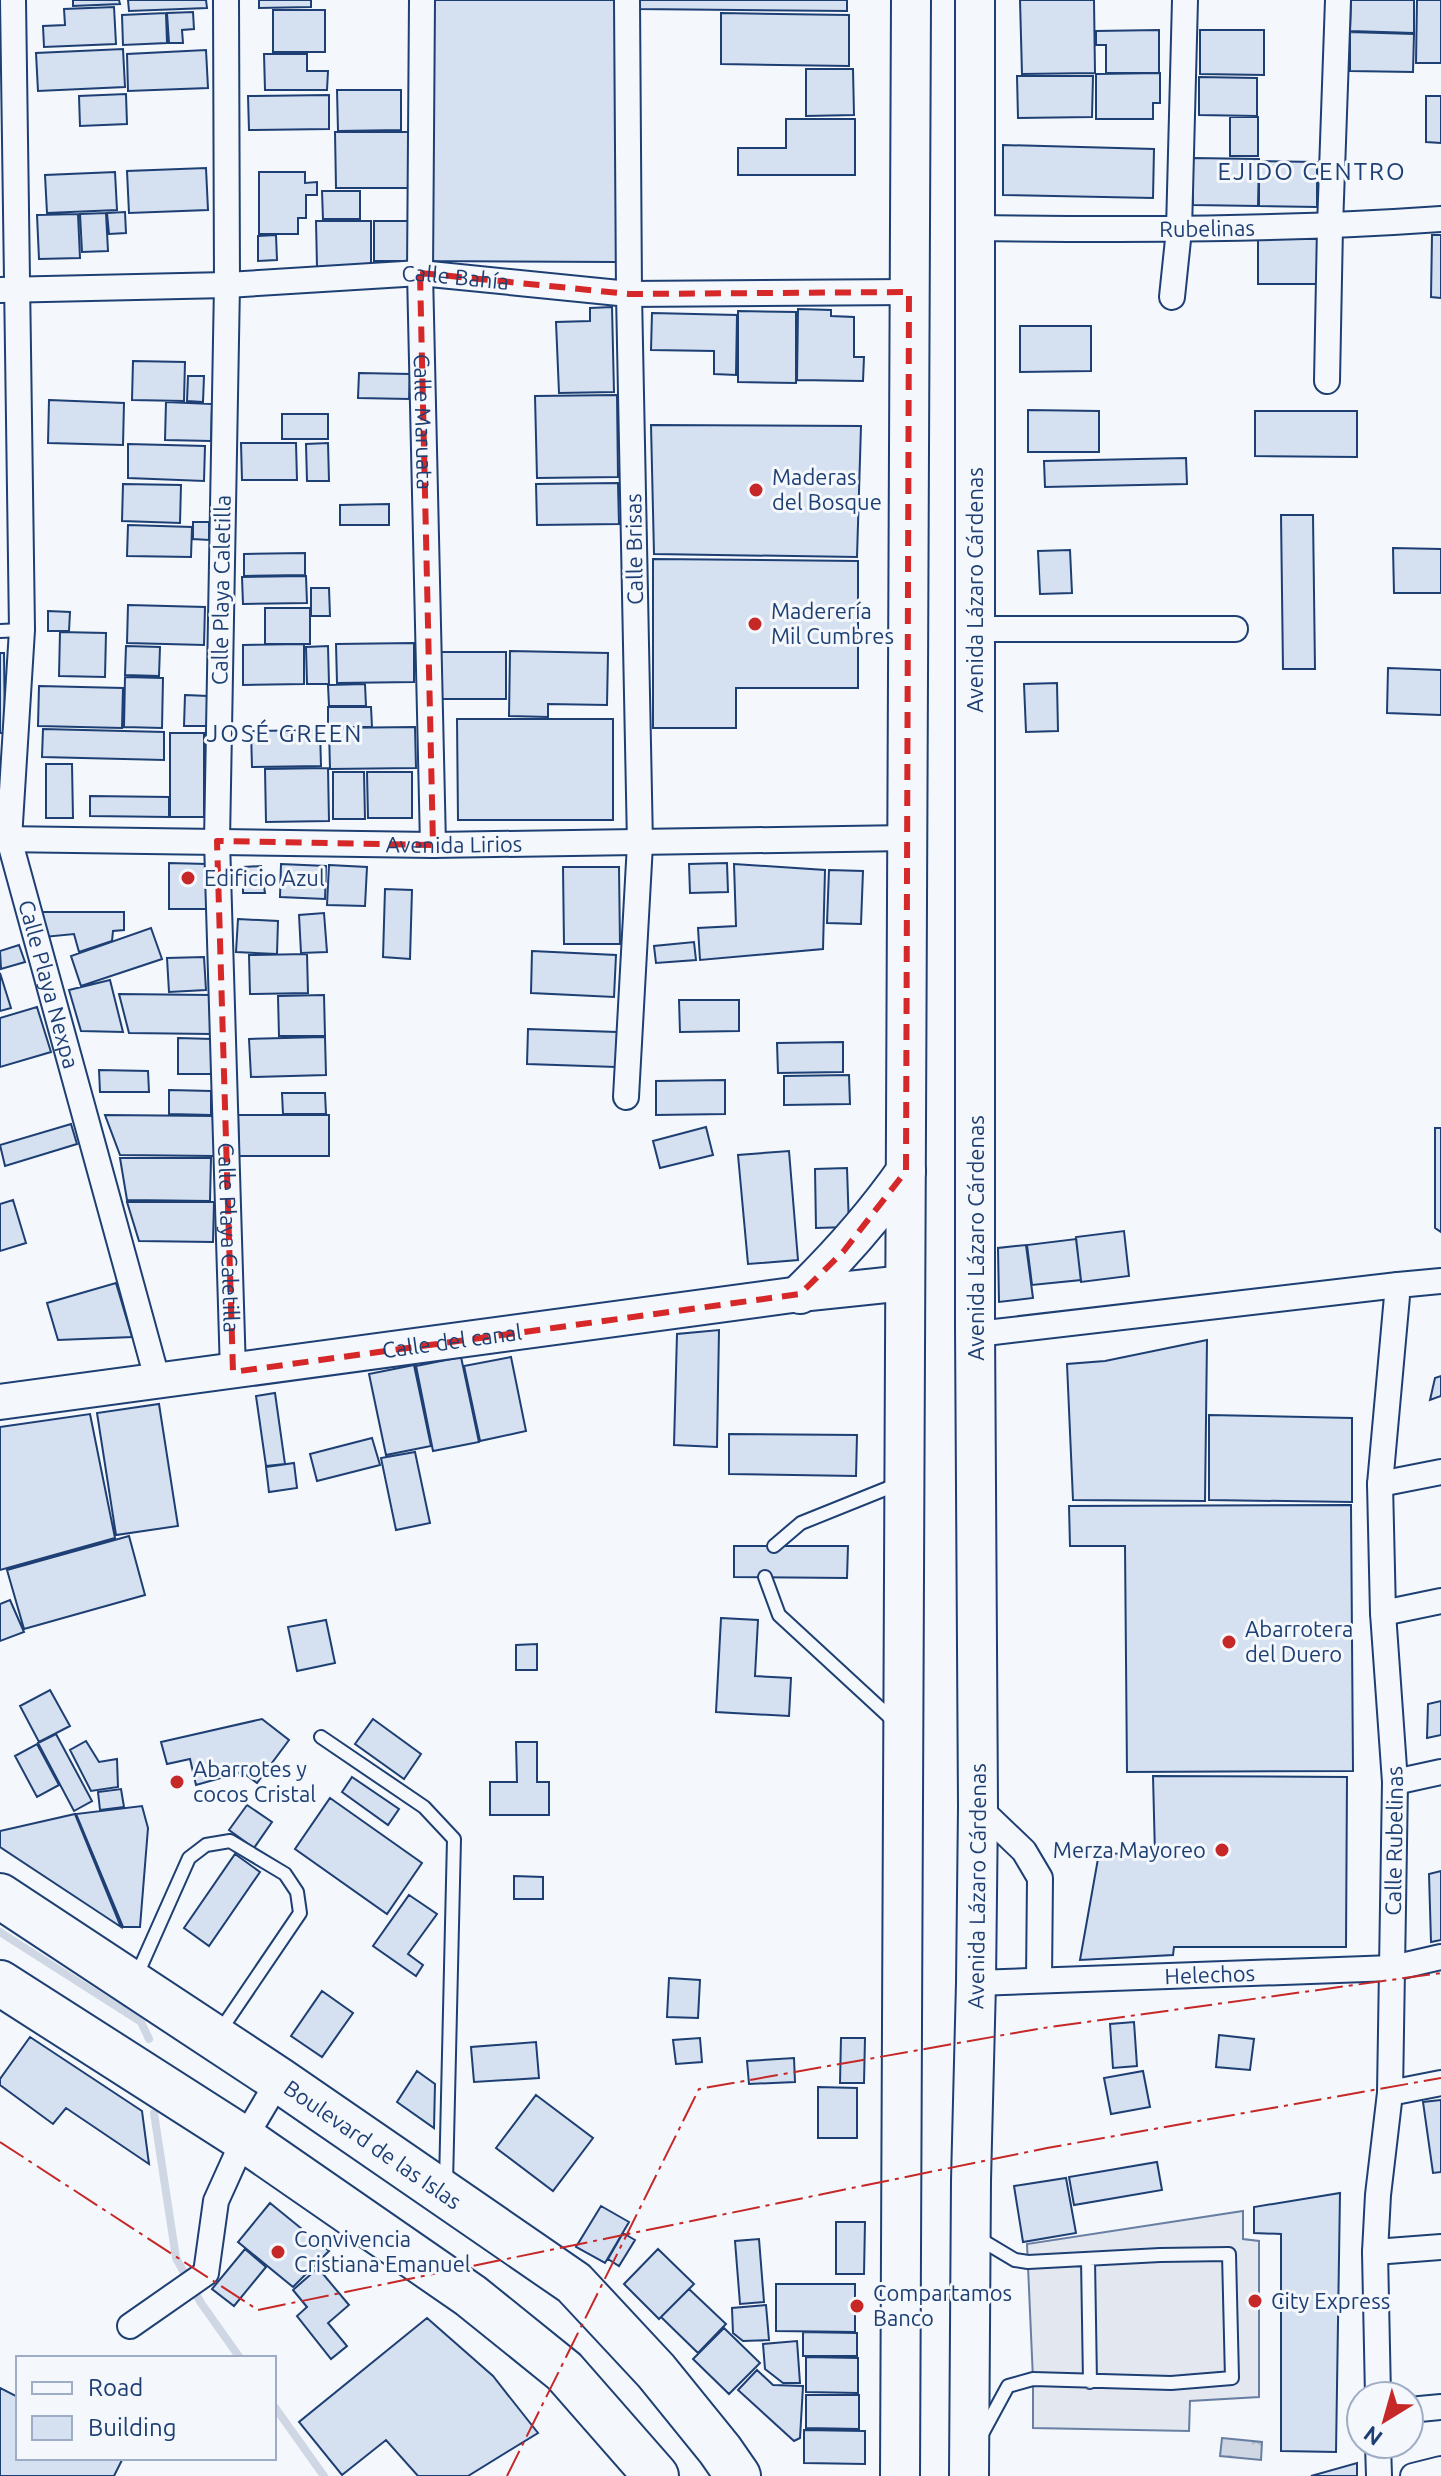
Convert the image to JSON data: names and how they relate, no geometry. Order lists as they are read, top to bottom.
{
  "streets": {
    "highway": ["Boulevard de las Islas"],
    "main road": ["Avenida Lázaro Cárdenas"],
    "street": [
      "Rubelinas",
      "Calle Bahía",
      "Calle Maruata",
      "Calle Brisas",
      "Calle Playa Caletilla",
      "Avenida Lirios",
      "Calle Playa Nexpa",
      "Calle del canal",
      "Calle Rubelinas",
      "Helechos"
    ]
  },
  "crossings": [
    ["Rubelinas", "Avenida Lázaro Cárdenas"],
    ["Calle Bahía", "Calle Maruata"],
    ["Calle Bahía", "Calle Brisas"],
    ["Calle Bahía", "Calle Playa Caletilla"],
    ["Calle Bahía", "Calle Playa Nexpa"],
    ["Calle Maruata", "Avenida Lirios"],
    ["Calle Brisas", "Avenida Lirios"],
    ["Calle Playa Caletilla", "Avenida Lirios"],
    ["Calle Playa Caletilla", "Calle del canal"],
    ["Avenida Lázaro Cárdenas", "Helechos"],
    ["Avenida Lirios", "Calle Playa Nexpa"],
    ["Calle Playa Nexpa", "Calle del canal"],
    ["Calle Rubelinas", "Helechos"]
  ],
  "districts": ["EJIDO CENTRO", "JOSÉ GREEN"],
  "places": [
    "Maderas del Bosque",
    "Maderería Mil Cumbres",
    "Edificio Azul",
    "Abarrotera del Duero",
    "Abarrotes y cocos Cristal",
    "Merza Mayoreo",
    "Convivencia Cristiana Emanuel",
    "City Express",
    "Compartamos Banco"
  ],
  "legend": ["Road", "Building"],
  "north": "bottom left"
}
